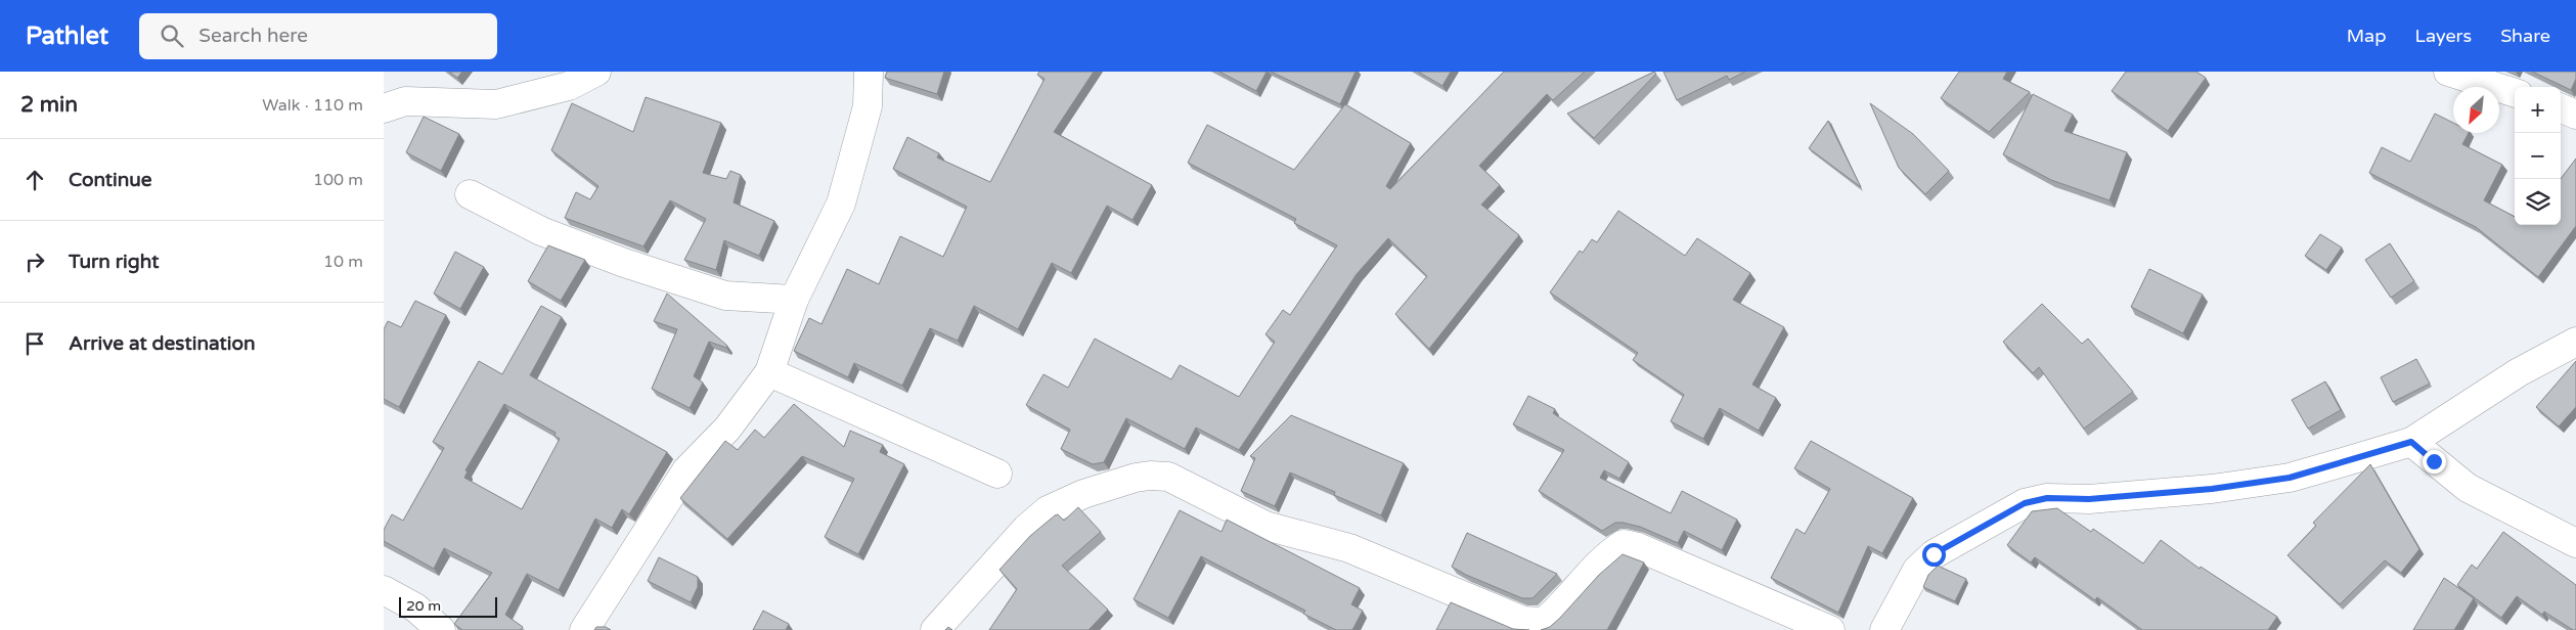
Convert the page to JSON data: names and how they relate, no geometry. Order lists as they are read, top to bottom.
{
  "scale_bar": "20 m",
  "north": "bottom left",
  "page": {
    "header": "Pathlet",
    "search": "Search here",
    "nav": ["Map", "Layers", "Share"],
    "heading": ["2 min", "Walk · 110 m"],
    "map_buttons": ["+", "−"],
    "list": [
      ["Continue", "100 m"],
      ["Turn right", "10 m"],
      "Arrive at destination"
    ],
    "scale": "20 m"
  }
}
